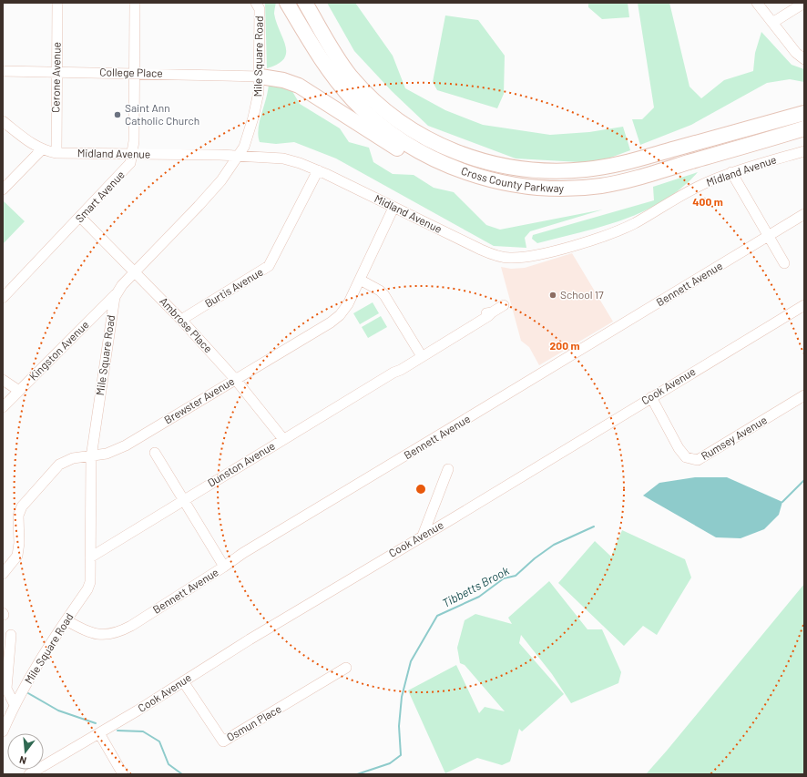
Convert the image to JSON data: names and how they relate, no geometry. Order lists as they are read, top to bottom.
{
  "streets": {
    "highway": ["Cross County Parkway"],
    "street": [
      "Mile Square Road",
      "College Place",
      "Cerone Avenue",
      "Midland Avenue",
      "Smart Avenue",
      "Bennett Avenue",
      "Burtis Avenue",
      "Ambrose Place",
      "Kingston Avenue",
      "Cook Avenue",
      "Brewster Avenue",
      "Rumsey Avenue",
      "Dunston Avenue",
      "Osmun Place"
    ]
  },
  "crossings": [
    ["Mile Square Road", "College Place"],
    ["Mile Square Road", "Midland Avenue"],
    ["Mile Square Road", "Bennett Avenue"],
    ["Mile Square Road", "Ambrose Place"],
    ["Mile Square Road", "Kingston Avenue"],
    ["Mile Square Road", "Brewster Avenue"],
    ["Mile Square Road", "Dunston Avenue"],
    ["College Place", "Cerone Avenue"],
    ["College Place", "Smart Avenue"],
    ["Cerone Avenue", "Midland Avenue"],
    ["Midland Avenue", "Smart Avenue"],
    ["Midland Avenue", "Burtis Avenue"],
    ["Midland Avenue", "Brewster Avenue"],
    ["Smart Avenue", "Ambrose Place"],
    ["Burtis Avenue", "Ambrose Place"],
    ["Ambrose Place", "Brewster Avenue"],
    ["Ambrose Place", "Dunston Avenue"],
    ["Cook Avenue", "Rumsey Avenue"],
    ["Cook Avenue", "Osmun Place"]
  ],
  "water": ["Tibbetts Brook"],
  "places": ["Saint Ann Catholic Church", "School 17"],
  "north": "bottom",
  "rings": ["400 m", "200 m"]
}
